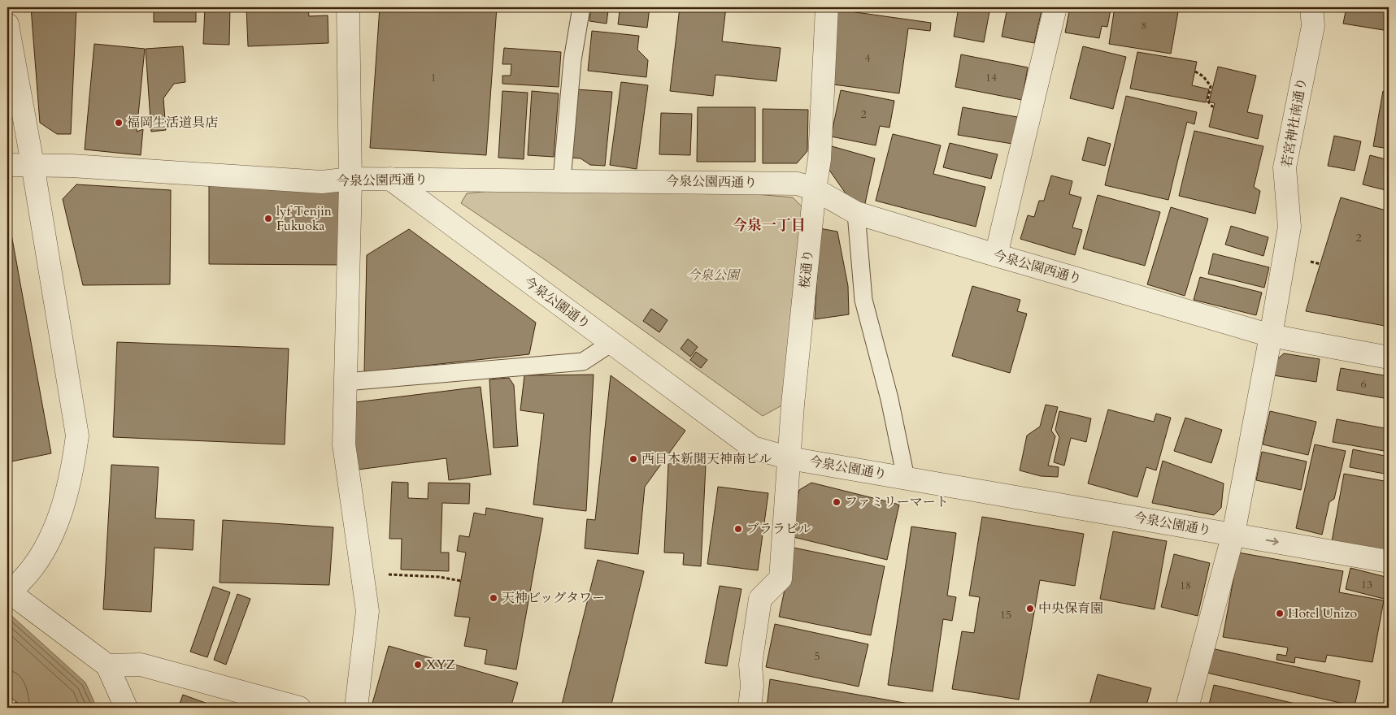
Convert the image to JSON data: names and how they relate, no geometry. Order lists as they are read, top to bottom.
{
  "streets": {
    "street": [
      "若宮神社南通り",
      "今泉公園西通り",
      "桜通り",
      "今泉公園通り"
    ]
  },
  "crossings": [
    ["若宮神社南通り", "今泉公園西通り"],
    ["若宮神社南通り", "今泉公園通り"],
    ["今泉公園西通り", "桜通り"],
    ["今泉公園西通り", "今泉公園通り"],
    ["桜通り", "今泉公園通り"]
  ],
  "districts": ["今泉一丁目"],
  "parks": ["今泉公園"],
  "places": [
    "福岡生活道具店",
    "lyf Tenjin Fukuoka",
    "西日本新聞天神南ビル",
    "ファミリーマート",
    "ブララビル",
    "天神ビッグタワー",
    "中央保育園",
    "Hotel Unizo",
    "XYZ"
  ],
  "house_numbers": [
    "8",
    "4",
    "1",
    "14",
    "2",
    "2",
    "6",
    "13",
    "18",
    "15",
    "5"
  ]
}
